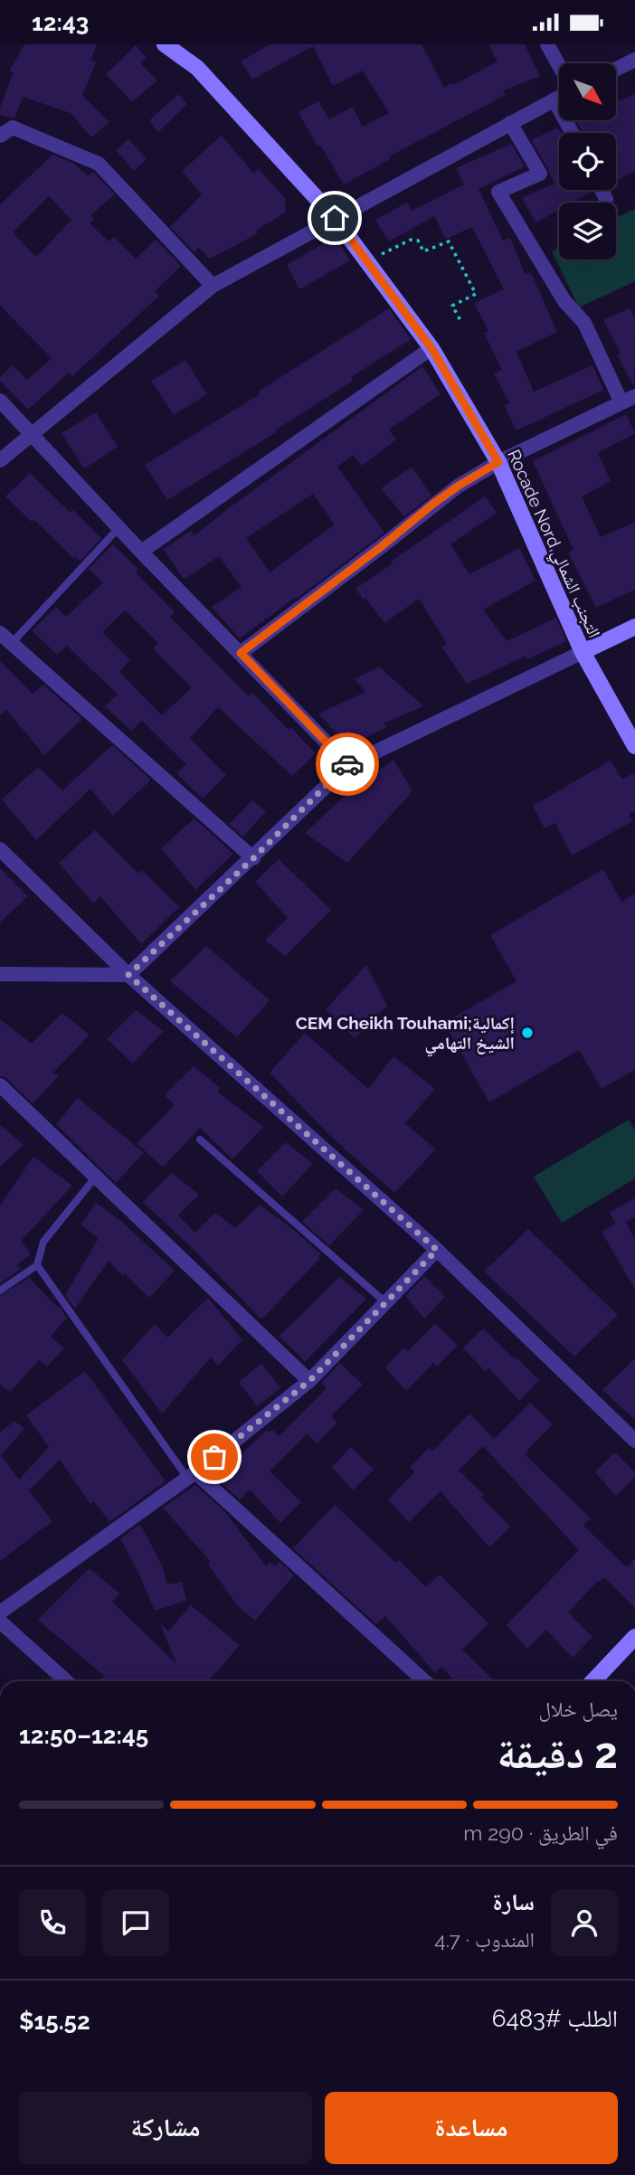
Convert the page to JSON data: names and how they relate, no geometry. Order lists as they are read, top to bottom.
{
  "streets": {
    "main road": ["Rocade Nord,التجنب الشمالي"]
  },
  "places": ["CEM Cheikh Touhami;إكمالية الشيخ التهامي"],
  "north": "bottom right",
  "page": {
    "status": "12:43",
    "heading": ["2 دقيقة", "يصل خلال", "12:45–12:50"],
    "panel": [
      "سارة",
      "المندوب · 4.7",
      "الطلب #6483",
      "$15.52"
    ],
    "bar": "في الطريق · 290 m",
    "buttons": ["مساعدة", "مشاركة"]
  }
}
